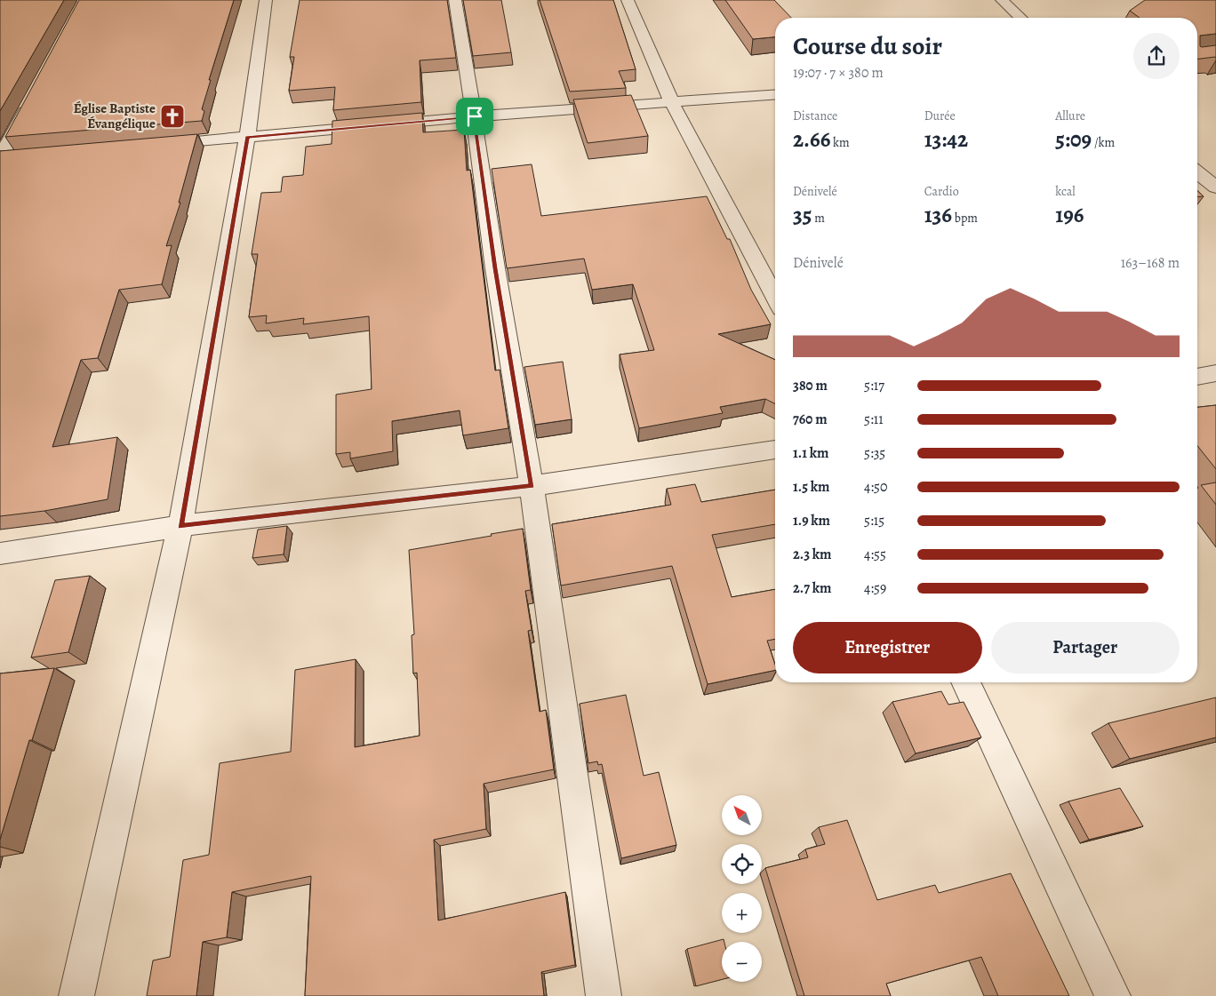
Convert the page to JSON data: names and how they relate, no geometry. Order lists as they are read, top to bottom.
{
  "places": {
    "church": ["Église Baptiste Évangélique"]
  },
  "north": "top left",
  "page": {
    "heading": ["Course du soir", "19:07 · 7 × 380 m"],
    "stats": [
      ["Distance", "2.66 km"],
      ["Durée", "13:42"],
      ["Allure", "5:09 /km"],
      ["Dénivelé", "35 m"],
      ["Cardio", "136 bpm"],
      ["kcal", "196"]
    ],
    "chart": ["Dénivelé", "163–168 m"],
    "list": [
      {
        "name": "380 m",
        "note": "5:17"
      },
      {
        "name": "760 m",
        "note": "5:11"
      },
      {
        "name": "1.1 km",
        "note": "5:35"
      },
      {
        "name": "1.5 km",
        "note": "4:50"
      },
      {
        "name": "1.9 km",
        "note": "5:15"
      },
      {
        "name": "2.3 km",
        "note": "4:55"
      },
      {
        "name": "2.7 km",
        "note": "4:59"
      }
    ],
    "buttons": ["Enregistrer", "Partager"],
    "map_buttons": ["+", "−"]
  }
}
